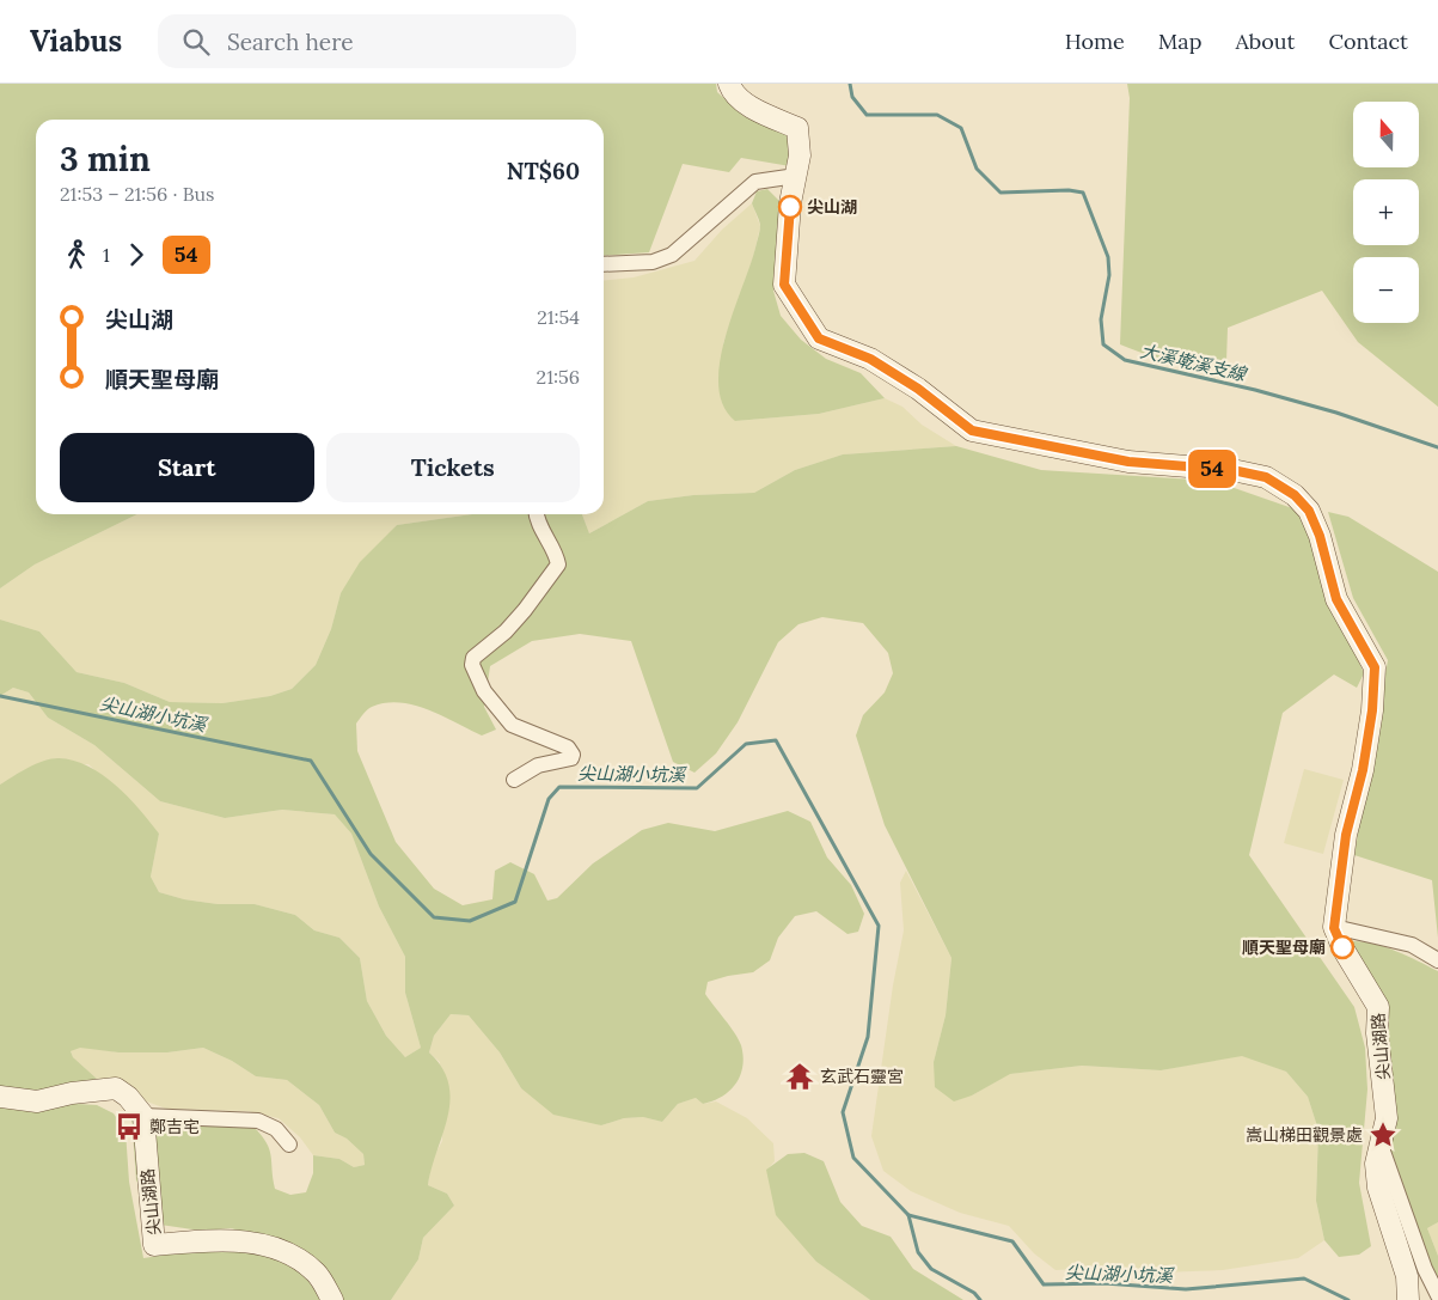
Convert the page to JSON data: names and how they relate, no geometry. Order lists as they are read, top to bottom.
{
  "streets": {
    "street": ["尖山湖路"]
  },
  "water": ["大溪墘溪支線", "尖山湖小坑溪"],
  "places": {
    "other": ["尖山湖", "順天聖母廟"],
    "temple": ["玄武石靈宮"],
    "bus stop": ["鄭吉宅"],
    "place": ["嵩山梯田觀景處"]
  },
  "lines": ["bus line 54"],
  "north": "top",
  "page": {
    "header": "Viabus",
    "search": "Search here",
    "nav": [
      "Home",
      "Map",
      "About",
      "Contact"
    ],
    "on_map": "54",
    "map_buttons": ["+", "−"],
    "heading": ["3 min", "21:53 – 21:56 · Bus", "NT$60"],
    "legs": ["1", "54"],
    "list": [
      {
        "name": "尖山湖",
        "value": "21:54"
      },
      {
        "name": "順天聖母廟",
        "value": "21:56"
      }
    ],
    "buttons": ["Start", "Tickets"]
  }
}
